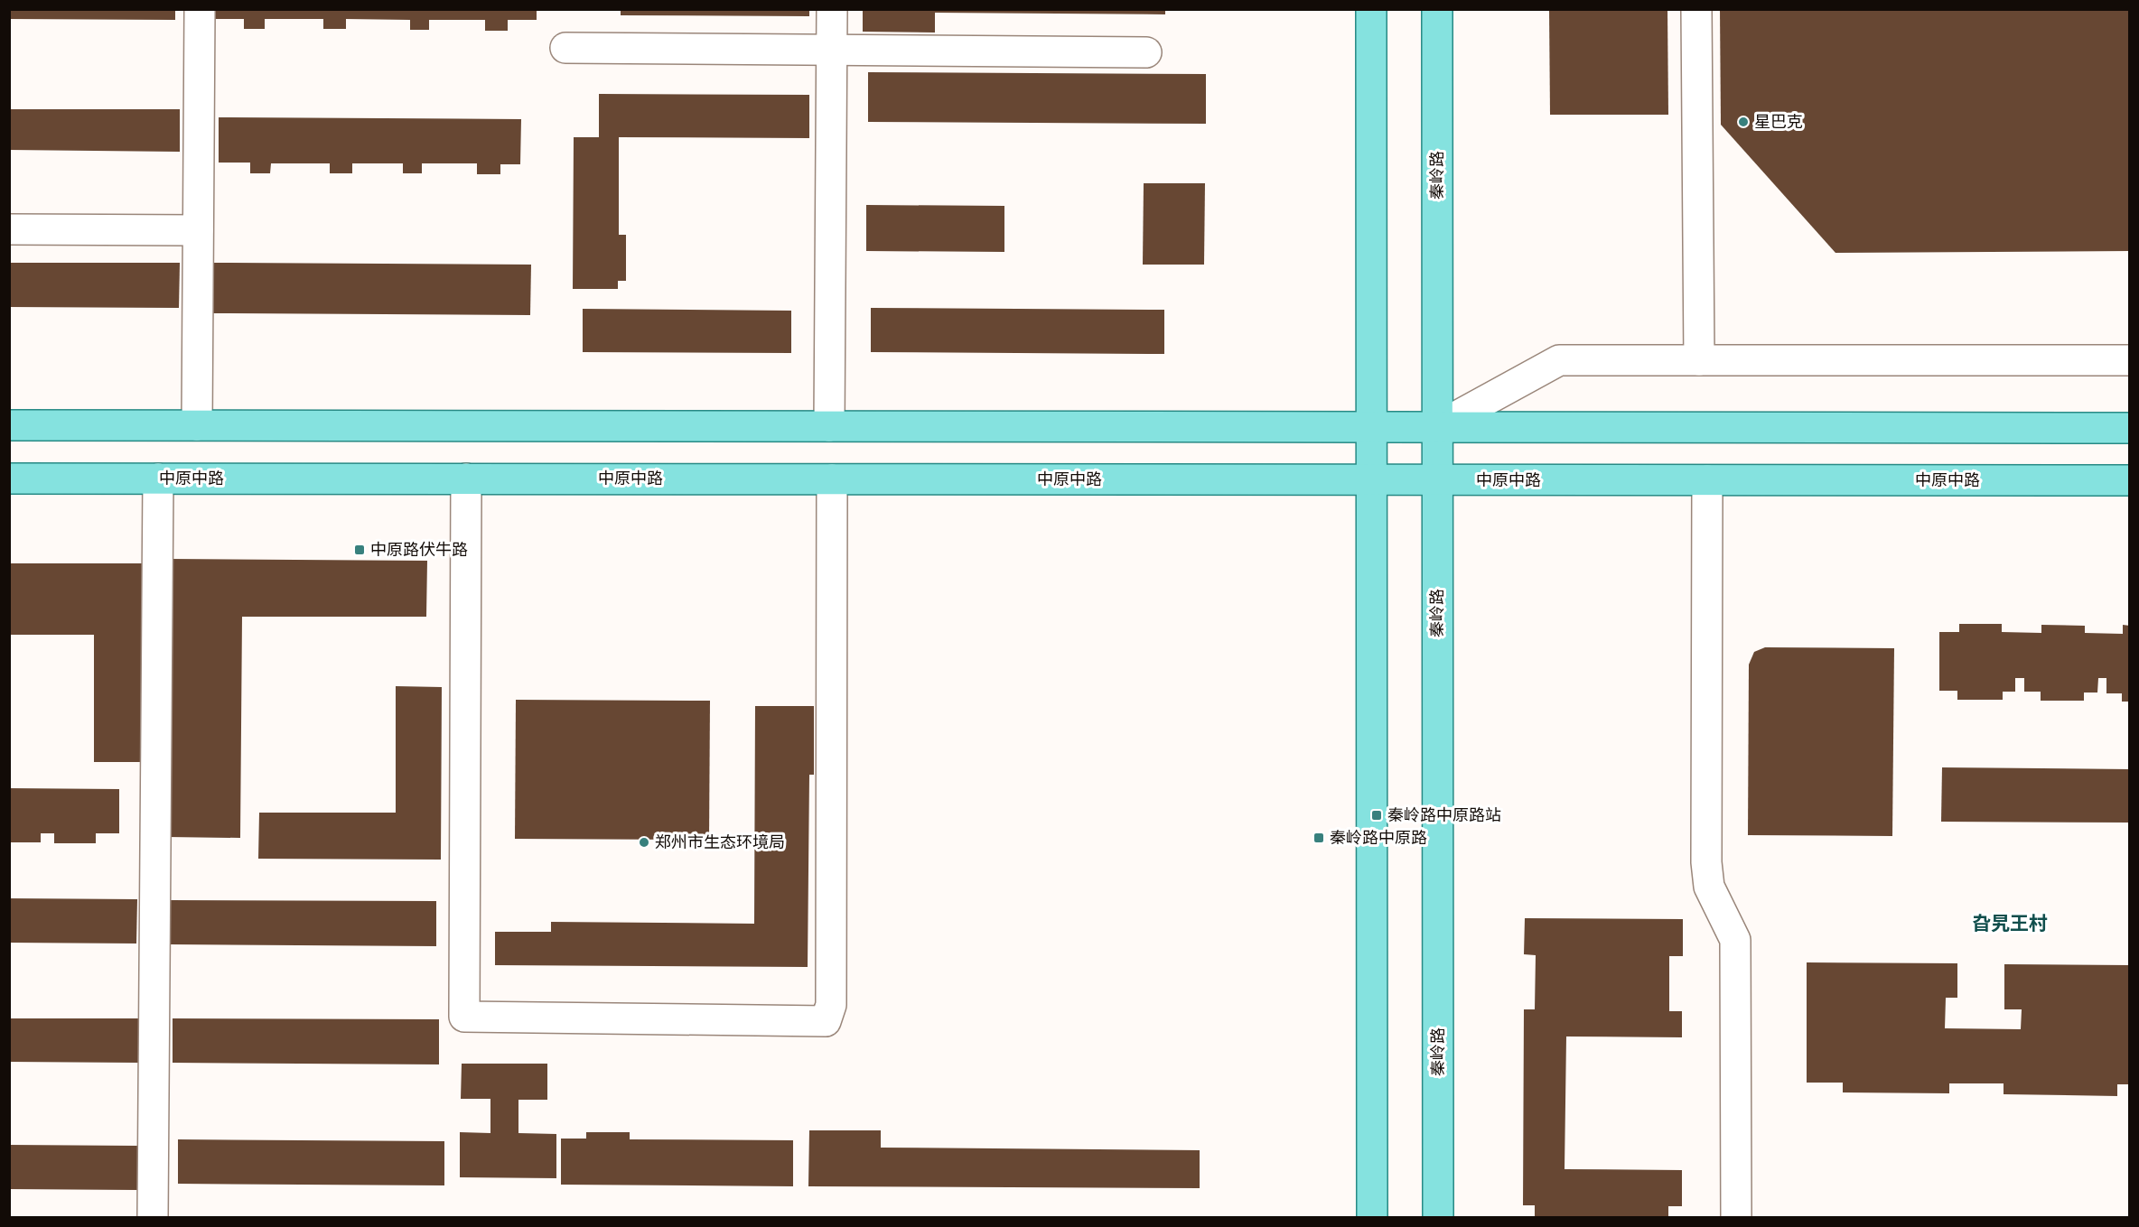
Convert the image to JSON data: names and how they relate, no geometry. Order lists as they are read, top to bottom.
{
  "streets": {
    "main road": ["秦岭路", "中原中路"]
  },
  "crossings": [
    ["秦岭路", "中原中路"]
  ],
  "districts": ["旮旯王村"],
  "places": {
    "other": ["星巴克", "郑州市生态环境局"],
    "transit": ["中原路伏牛路", "秦岭路中原路站", "秦岭路中原路"]
  }
}
